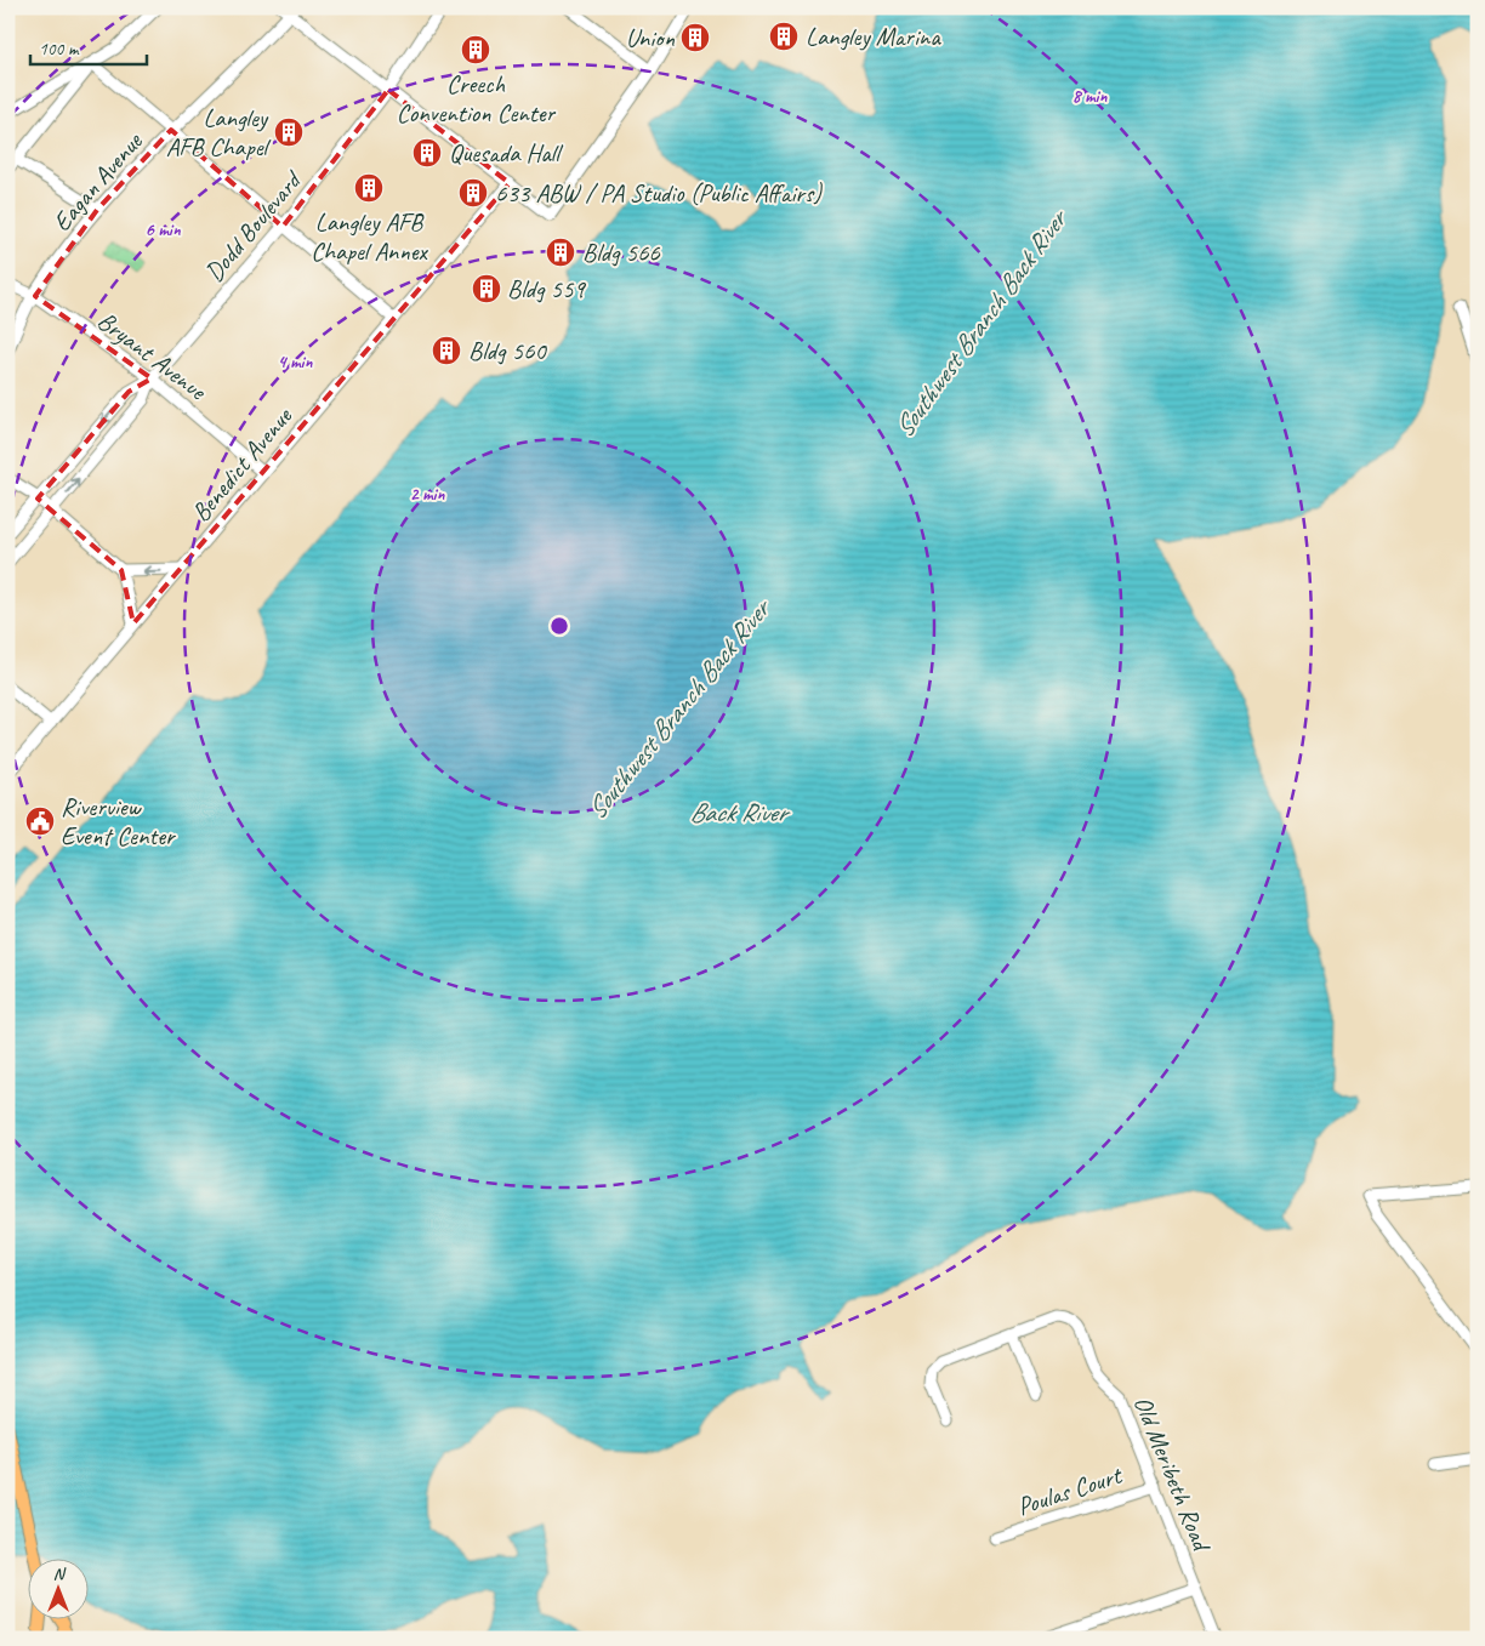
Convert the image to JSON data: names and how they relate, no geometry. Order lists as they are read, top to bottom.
{
  "streets": {
    "street": [
      "Eagan Avenue",
      "Dodd Boulevard",
      "Bryant Avenue",
      "Benedict Avenue",
      "Old Meribeth Road",
      "Poulas Court"
    ]
  },
  "crossings": [
    ["Eagan Avenue", "Bryant Avenue"],
    ["Dodd Boulevard", "Bryant Avenue"],
    ["Bryant Avenue", "Benedict Avenue"],
    ["Old Meribeth Road", "Poulas Court"]
  ],
  "water": ["Southwest Branch Back River", "Back River"],
  "places": {
    "building": [
      "Langley Marina",
      "Union",
      "Creech Convention Center",
      "Langley AFB Chapel",
      "Quesada Hall",
      "Langley AFB Chapel Annex",
      "633 ABW / PA Studio (Public Affairs)",
      "Bldg 566",
      "Bldg 559",
      "Bldg 560"
    ],
    "public building": ["Riverview Event Center"]
  },
  "scale_bar": "100 m",
  "north": "top",
  "rings": [
    "8 min",
    "6 min",
    "4 min",
    "2 min"
  ]
}
